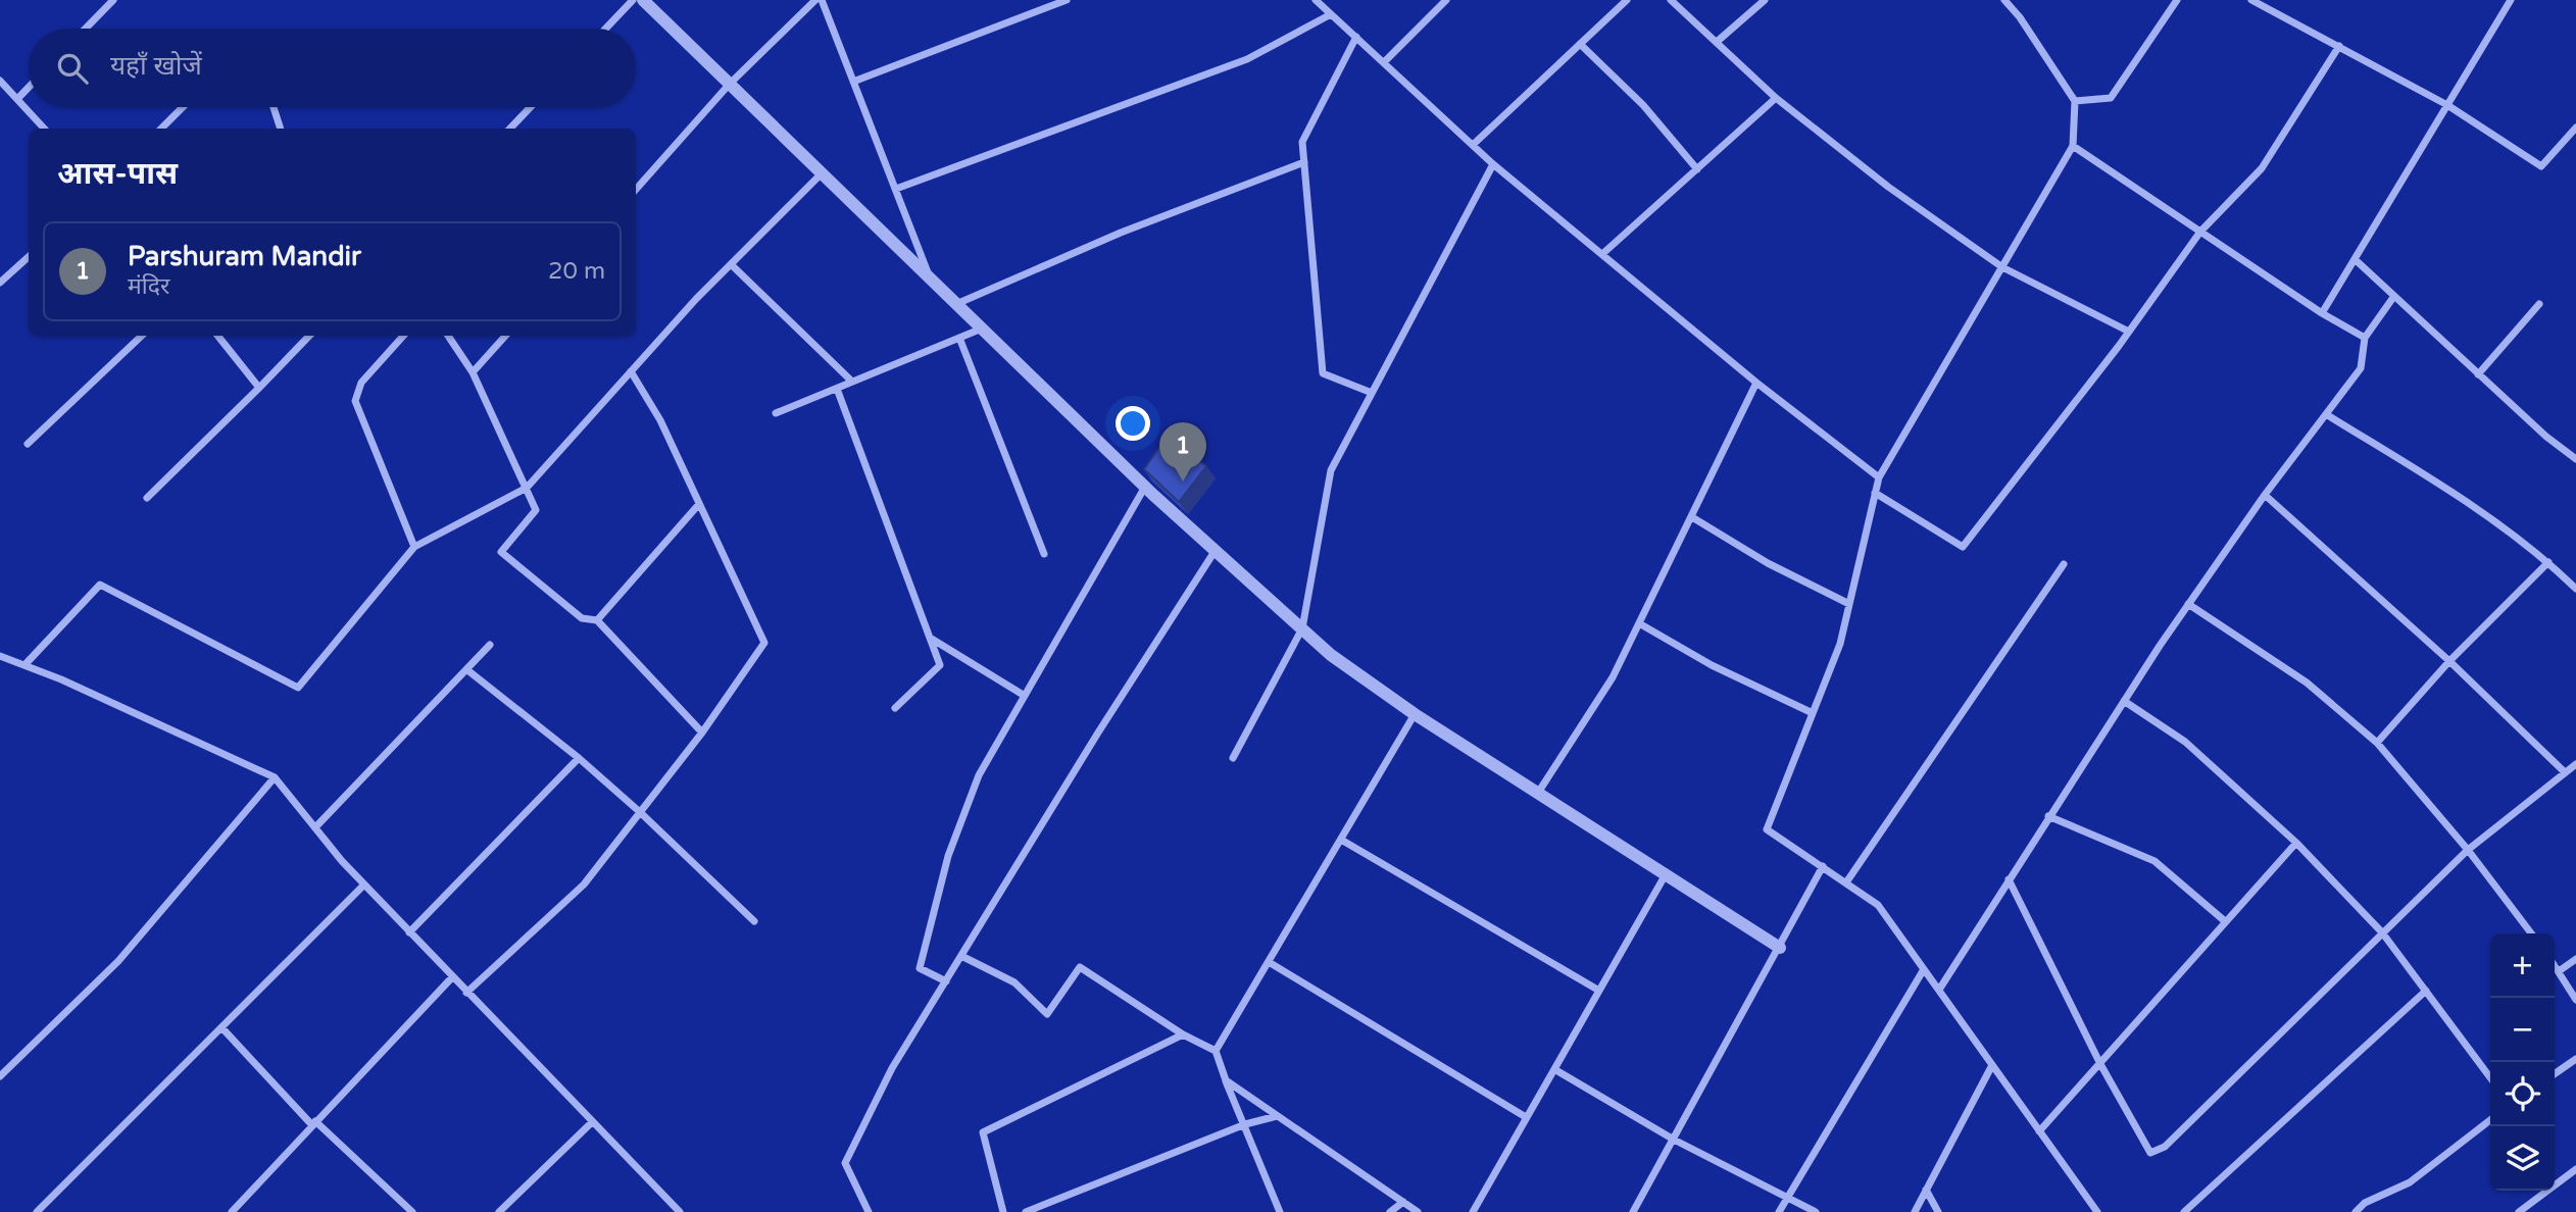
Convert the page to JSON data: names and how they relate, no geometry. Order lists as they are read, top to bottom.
{
  "page": {
    "search": "यहाँ खोजें",
    "heading": "आस-पास",
    "list": [
      {
        "mark": "1",
        "name": "Parshuram Mandir",
        "note": "मंदिर",
        "value": "20 m"
      }
    ],
    "pins": "1",
    "map_buttons": ["+", "−"]
  }
}
